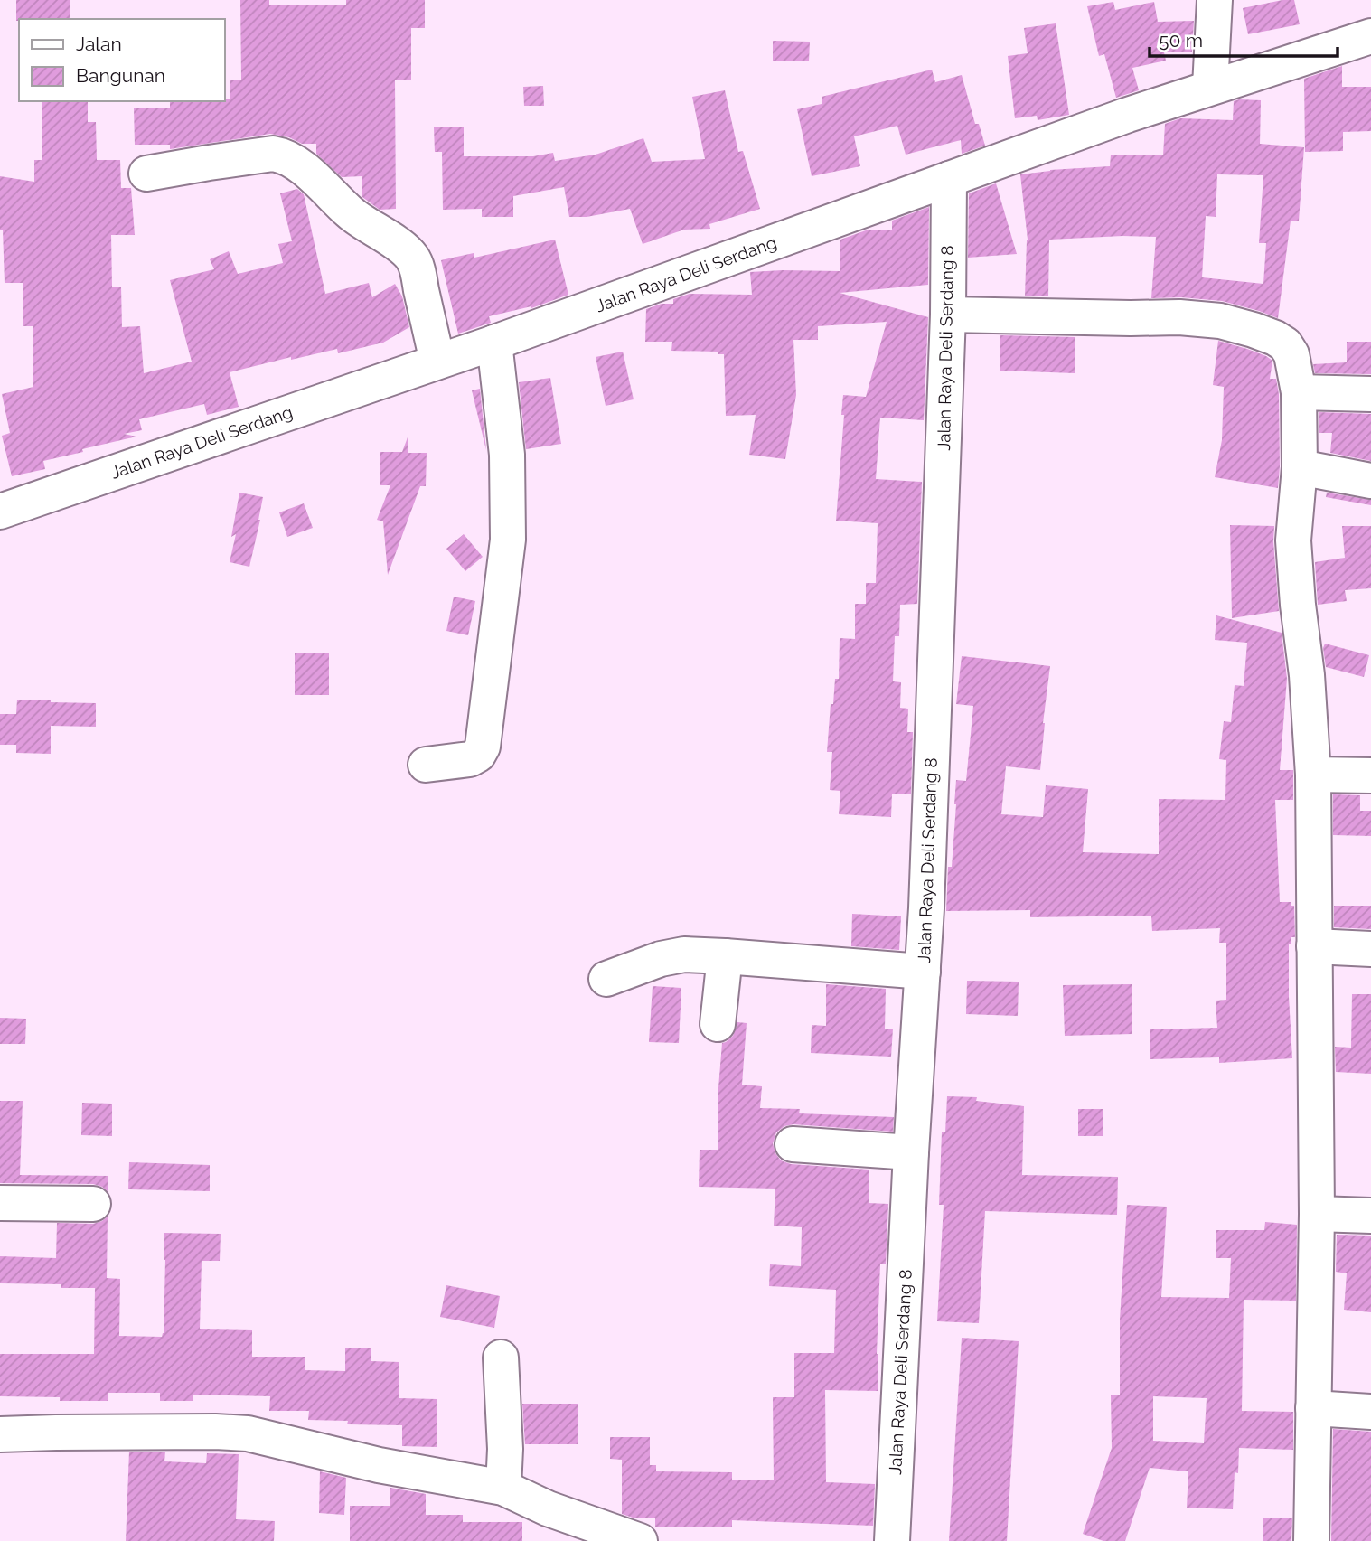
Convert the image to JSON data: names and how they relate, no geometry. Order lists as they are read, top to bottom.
{
  "streets": {
    "street": ["Jalan Raya Deli Serdang", "Jalan Raya Deli Serdang 8"]
  },
  "crossings": [
    ["Jalan Raya Deli Serdang", "Jalan Raya Deli Serdang 8"]
  ],
  "legend": ["Jalan", "Bangunan"],
  "scale_bar": "50 m"
}
